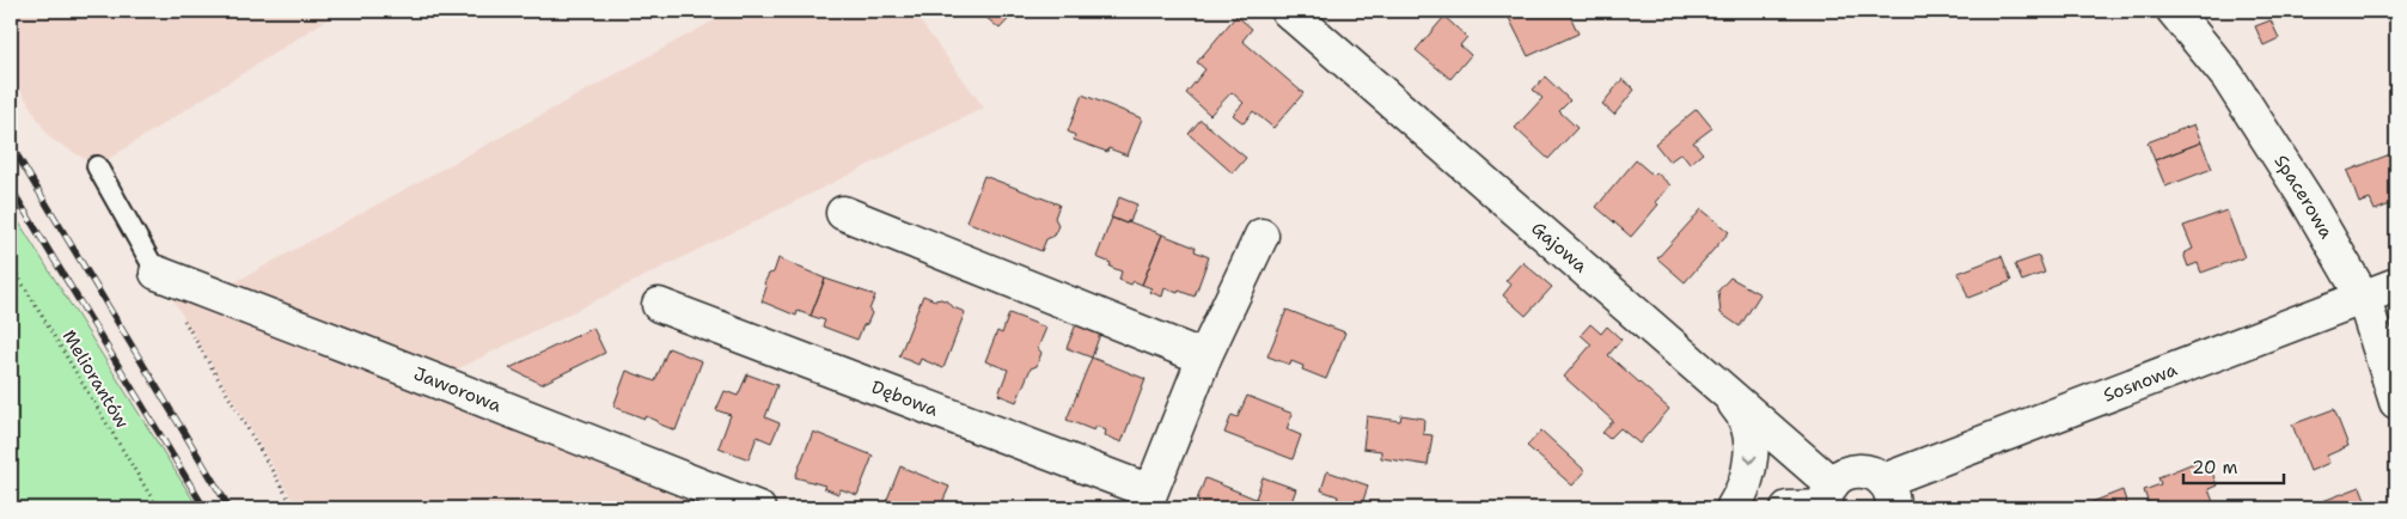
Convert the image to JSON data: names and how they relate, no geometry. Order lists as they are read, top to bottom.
{
  "streets": {
    "street": [
      "Spacerowa",
      "Gajowa",
      "Sosnowa",
      "Jaworowa",
      "Dębowa"
    ],
    "path": ["Meliorantów"]
  },
  "crossings": [
    ["Spacerowa", "Sosnowa"]
  ],
  "scale_bar": "20 m"
}
